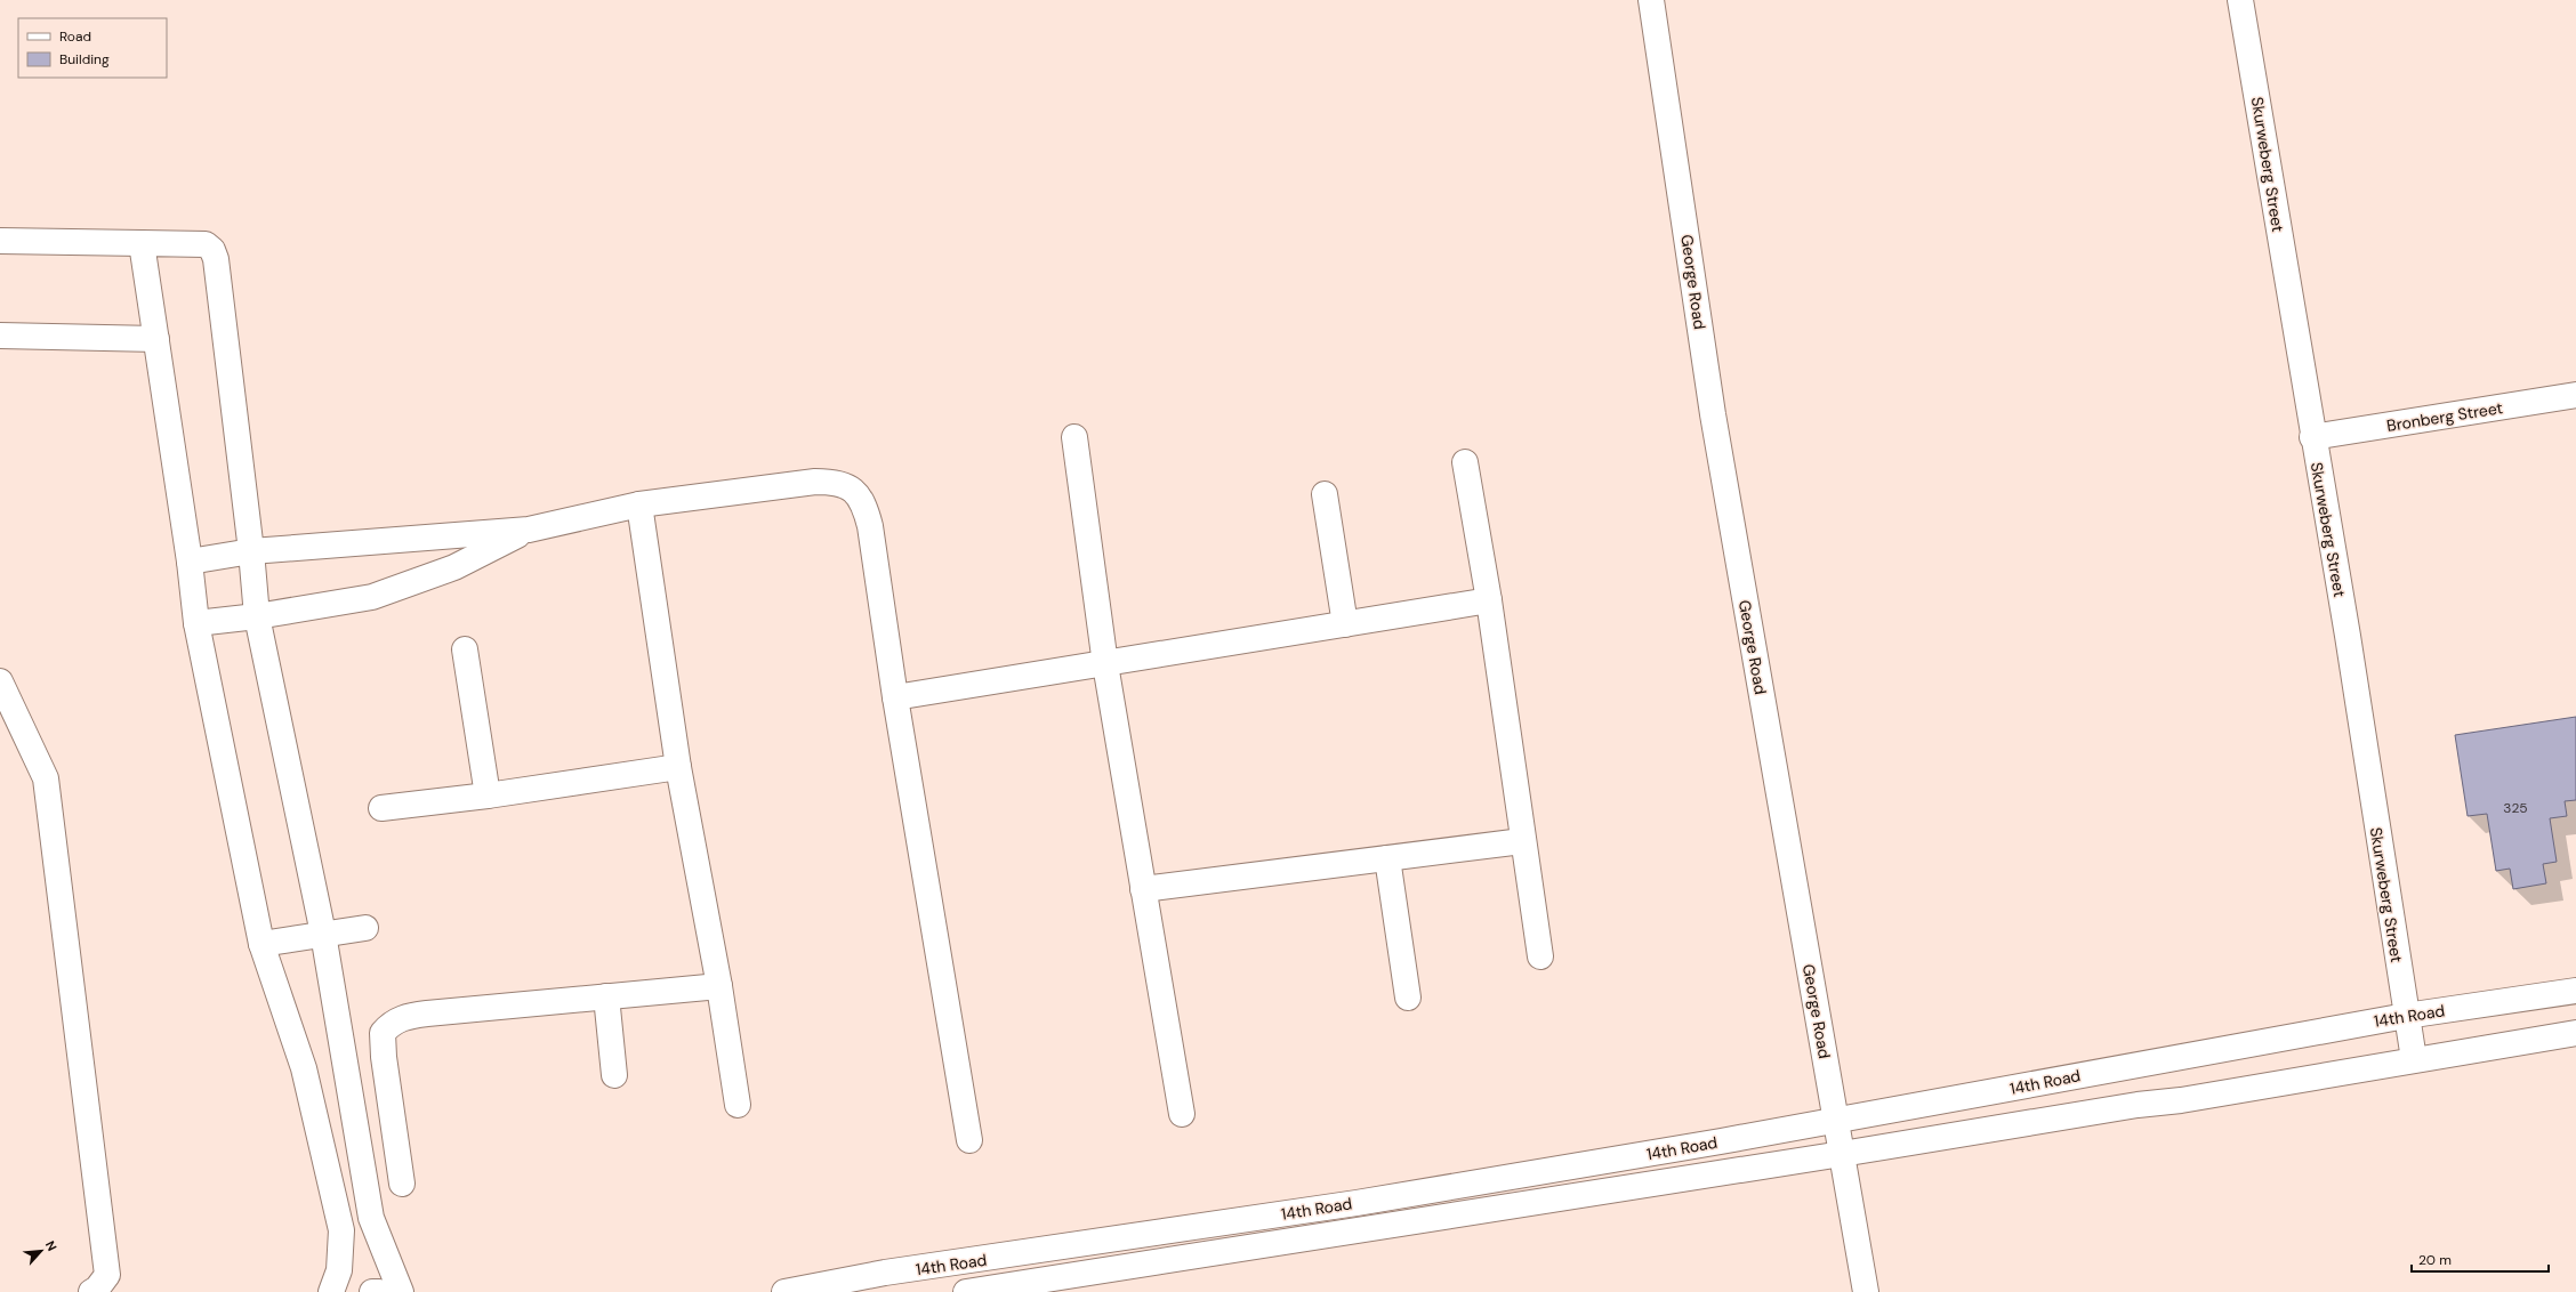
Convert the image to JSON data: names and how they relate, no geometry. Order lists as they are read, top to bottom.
{
  "streets": {
    "street": [
      "Skurweberg Street",
      "George Road",
      "Bronberg Street",
      "14th Road"
    ]
  },
  "crossings": [
    ["Skurweberg Street", "Bronberg Street"],
    ["Skurweberg Street", "14th Road"],
    ["George Road", "14th Road"]
  ],
  "house_numbers": ["325"],
  "legend": ["Road", "Building"],
  "scale_bar": "20 m",
  "north": "top right"
}
